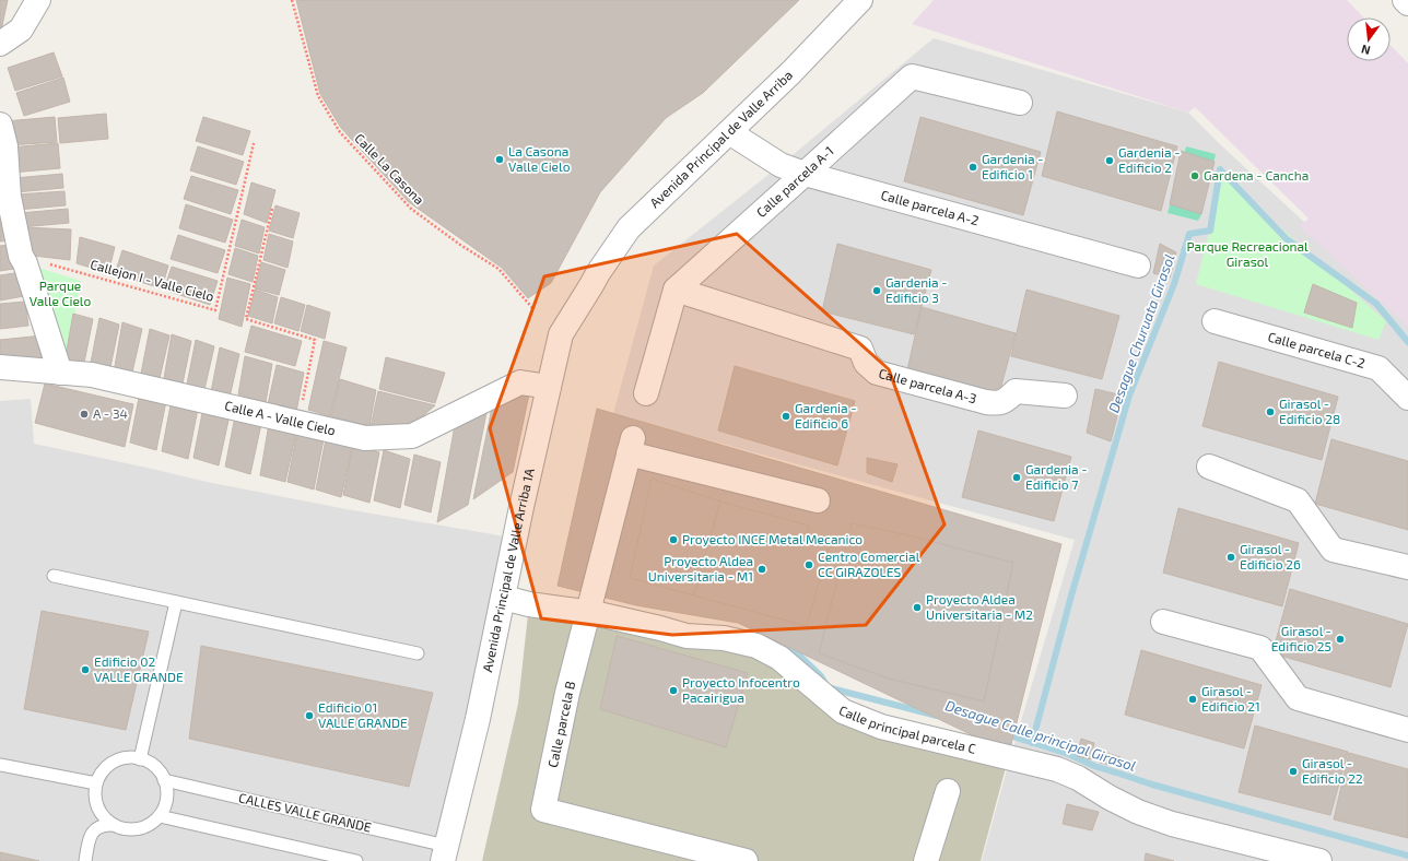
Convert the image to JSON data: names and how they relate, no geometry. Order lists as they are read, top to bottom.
{
  "streets": {
    "street": [
      "Avenida Principal de Valle Arriba",
      "Calle parcela A-1",
      "Calle parcela A-2",
      "Calle parcela C-2",
      "Calle parcela A-3",
      "Calle A - Valle Cielo",
      "Avenida Principal de Valle Arriba 1A",
      "Calle parcela B",
      "Calle principal parcela C"
    ],
    "lane": ["CALLES VALLE GRANDE"],
    "path": ["Calle La Casona", "Callejon I - Valle Cielo"]
  },
  "crossings": [
    ["Avenida Principal de Valle Arriba", "Calle parcela A-2"],
    ["Avenida Principal de Valle Arriba", "Avenida Principal de Valle Arriba 1A"],
    ["Calle parcela A-1", "Calle parcela A-2"],
    ["Calle parcela A-1", "Calle parcela A-3"],
    ["Calle A - Valle Cielo", "Avenida Principal de Valle Arriba 1A"],
    ["Avenida Principal de Valle Arriba 1A", "Calle principal parcela C"],
    ["Avenida Principal de Valle Arriba 1A", "CALLES VALLE GRANDE"],
    ["Calle parcela B", "Calle principal parcela C"]
  ],
  "water": ["Desague Churuata Girasol", "Desague Calle principal Girasol"],
  "parks": ["Parque Recreacional Girasol", "Parque Valle Cielo"],
  "places": [
    "La Casona Valle Cielo",
    "Gardenia - Edificio 2",
    "Gardenia - Edificio 1",
    "Gardena - Cancha",
    "Gardenia - Edificio 3",
    "Girasol - Edificio 28",
    "A - 34",
    "Gardenia - Edificio 6",
    "Gardenia - Edificio 7",
    "Proyecto INCE Metal Mecanico",
    "Girasol - Edificio 26",
    "Centro Comercial CC GIRAZOLES",
    "Proyecto Aldea Universitaria - M1",
    "Proyecto Aldea Universitaria - M2",
    "Girasol - Edificio 25",
    "Edificio 02 VALLE GRANDE",
    "Proyecto Infocentro Pacairigua",
    "Girasol - Edificio 21",
    "Edificio 01 VALLE GRANDE",
    "Girasol - Edificio 22"
  ],
  "north": "bottom"
}
